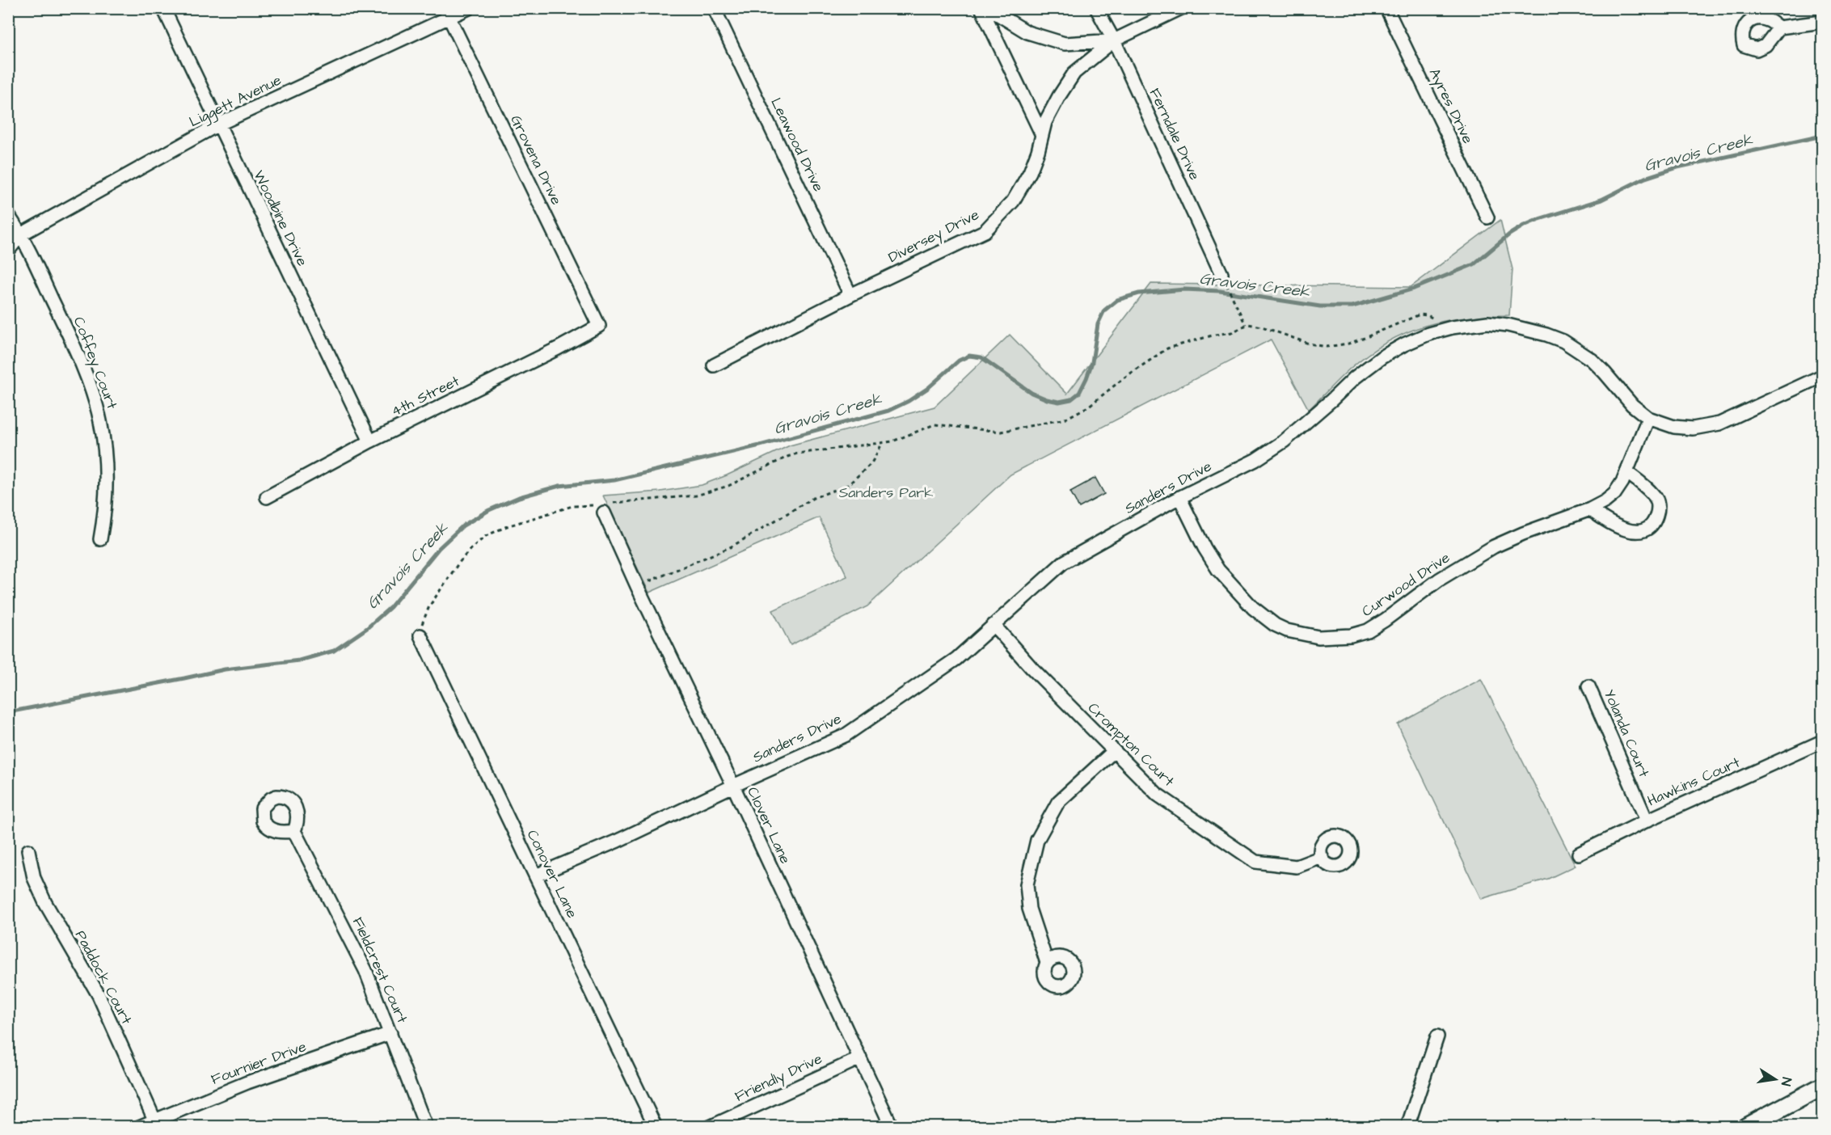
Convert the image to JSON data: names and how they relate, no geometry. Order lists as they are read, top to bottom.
{
  "streets": {
    "street": [
      "Liggett Avenue",
      "Ayres Drive",
      "Ferndale Drive",
      "Leawood Drive",
      "Grovena Drive",
      "Woodbine Drive",
      "Diversey Drive",
      "Coffey Court",
      "4th Street",
      "Sanders Drive",
      "Curwood Drive",
      "Yolanda Court",
      "Crompton Court",
      "Hawkins Court",
      "Clover Lane",
      "Conover Lane",
      "Fieldcrest Court",
      "Paddock Court",
      "Fournier Drive",
      "Friendly Drive"
    ]
  },
  "crossings": [
    ["Liggett Avenue", "Grovena Drive"],
    ["Liggett Avenue", "Woodbine Drive"],
    ["Liggett Avenue", "Coffey Court"],
    ["Ferndale Drive", "Diversey Drive"],
    ["Leawood Drive", "Diversey Drive"],
    ["Grovena Drive", "4th Street"],
    ["Woodbine Drive", "4th Street"],
    ["Sanders Drive", "Curwood Drive"],
    ["Sanders Drive", "Crompton Court"],
    ["Sanders Drive", "Clover Lane"],
    ["Sanders Drive", "Conover Lane"],
    ["Yolanda Court", "Hawkins Court"],
    ["Clover Lane", "Friendly Drive"],
    ["Fieldcrest Court", "Fournier Drive"],
    ["Paddock Court", "Fournier Drive"]
  ],
  "water": ["Gravois Creek"],
  "parks": ["Sanders Park"],
  "north": "right"
}
